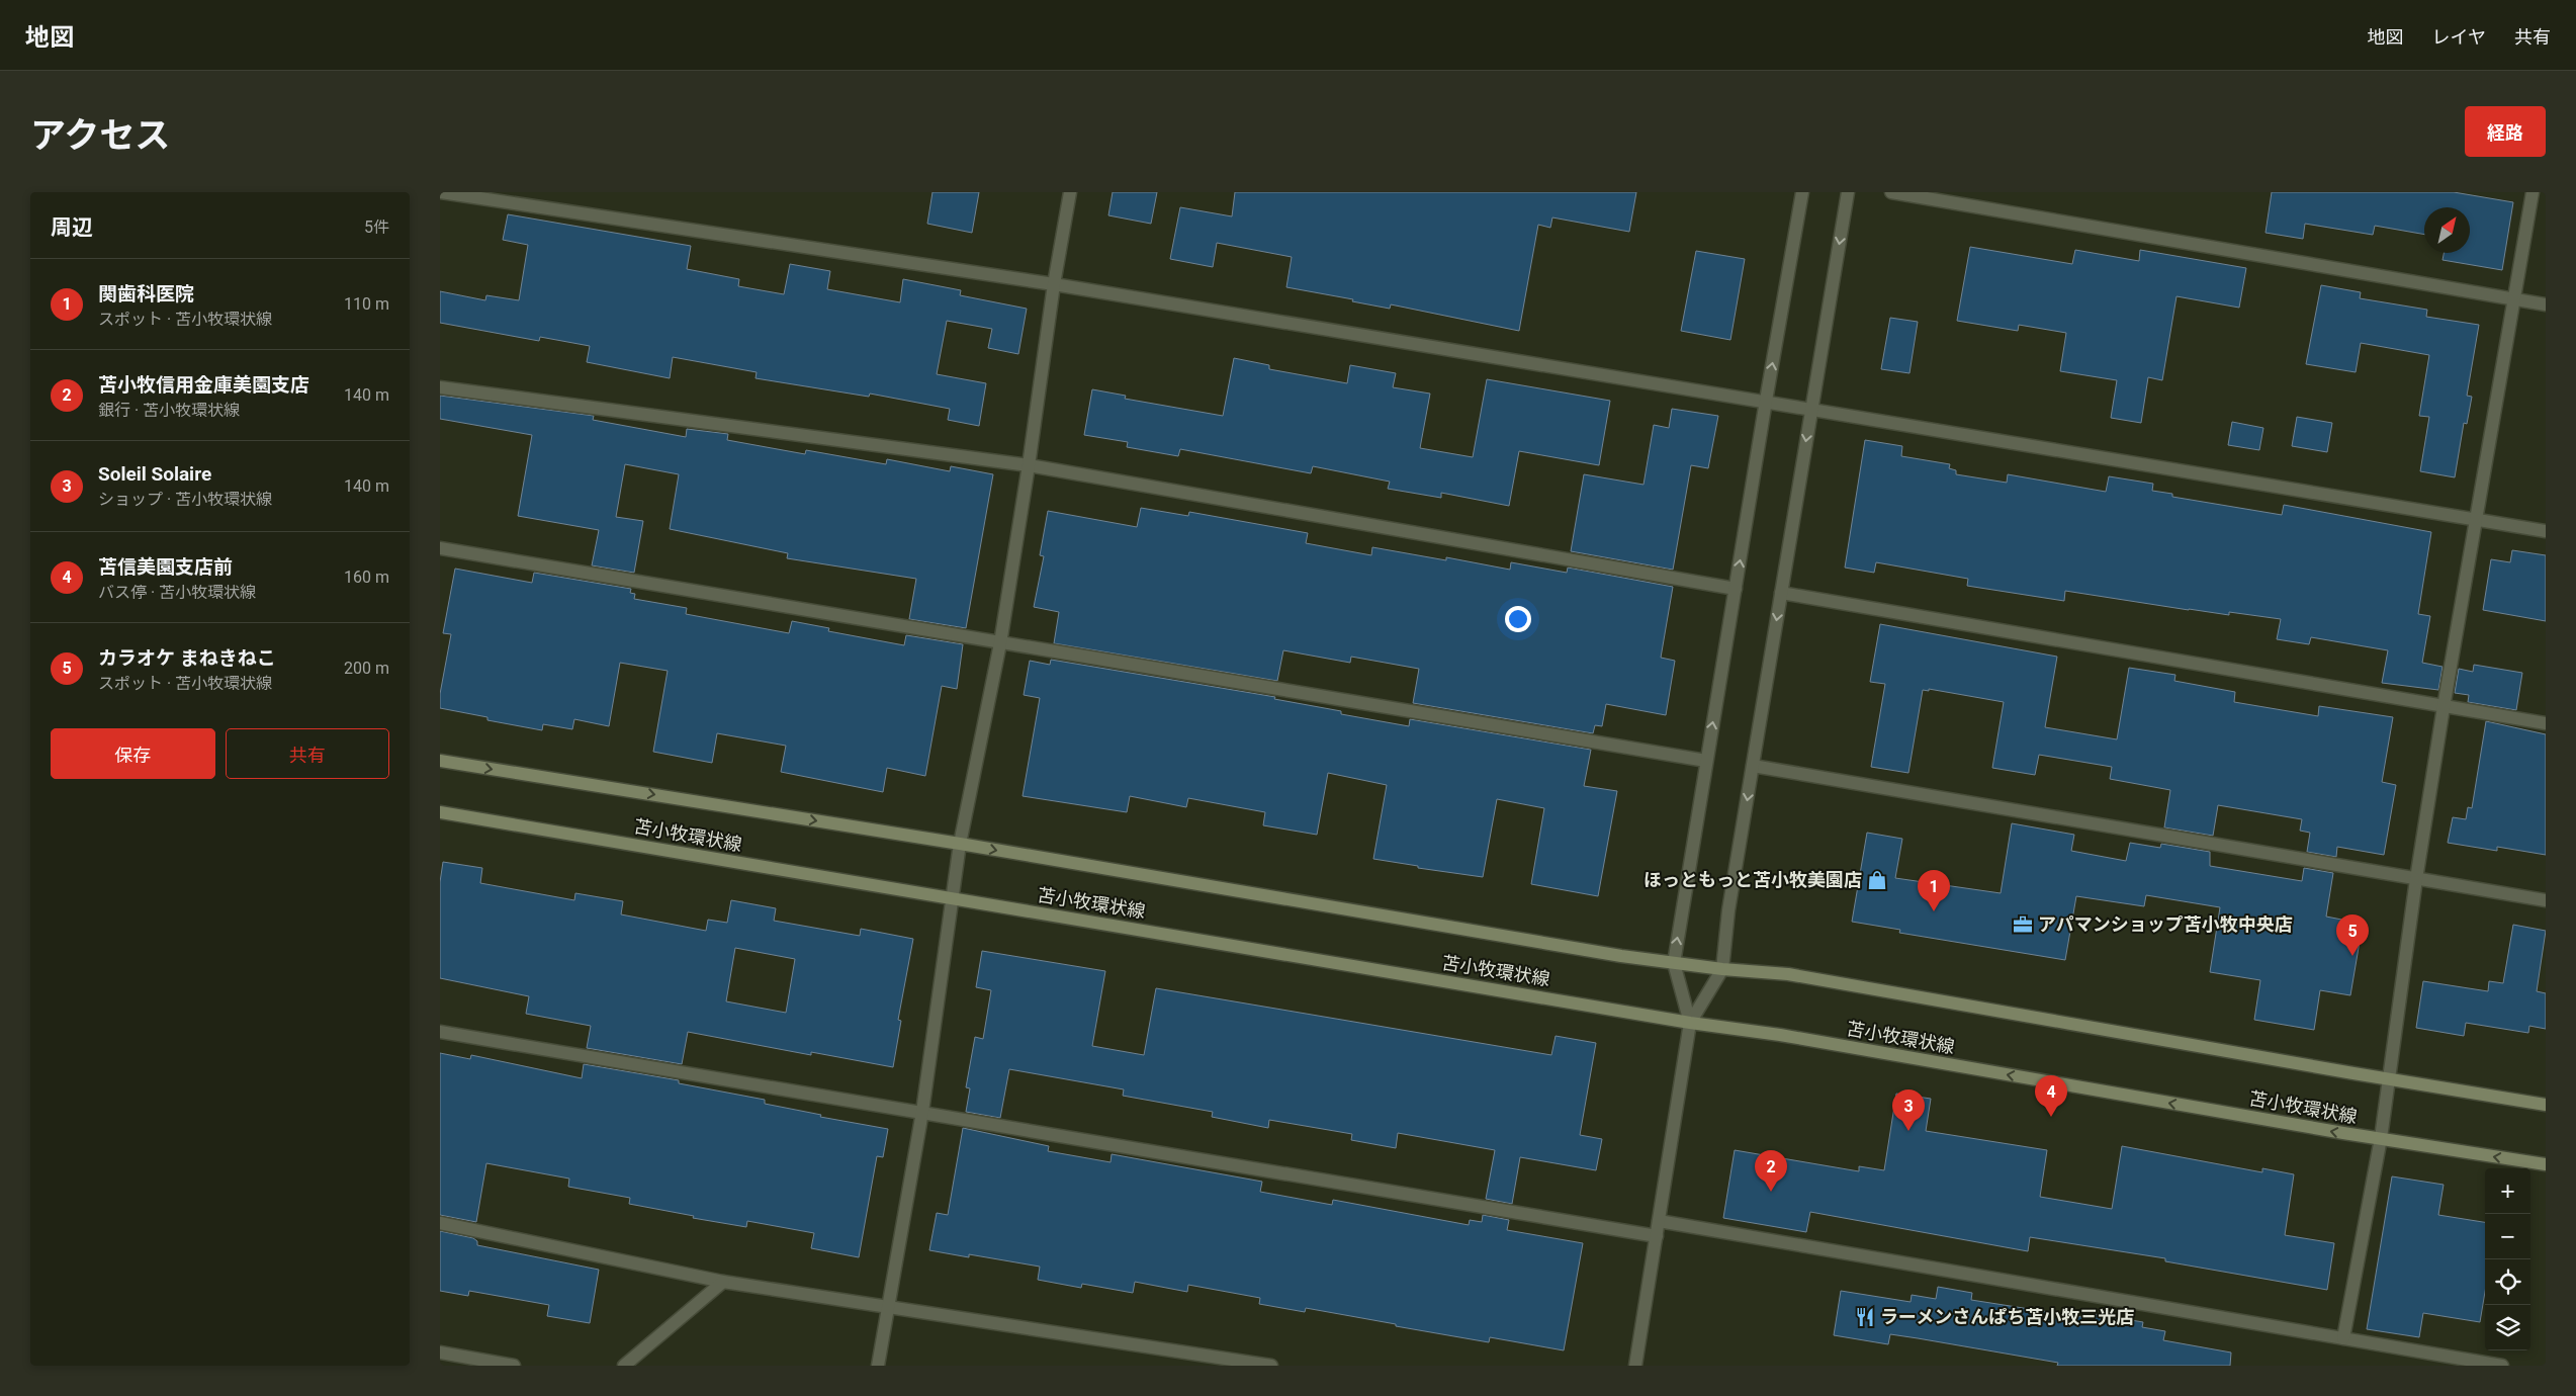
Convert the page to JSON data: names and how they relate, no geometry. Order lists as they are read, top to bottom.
{
  "streets": {
    "main road": ["苫小牧環状線"]
  },
  "places": {
    "shop": ["ほっともっと苫小牧美園店"],
    "office": ["アパマンショップ苫小牧中央店"],
    "restaurant": ["ラーメンさんぱち苫小牧三光店"]
  },
  "north": "top right",
  "page": {
    "header": "地図",
    "nav": ["地図", "レイヤ", "共有"],
    "title": "アクセス",
    "buttons": [
      "経路",
      ["保存", "共有"]
    ],
    "heading": ["周辺", "5件"],
    "list": [
      {
        "mark": "1",
        "name": "関歯科医院",
        "note": "スポット · 苫小牧環状線",
        "value": "110 m"
      },
      {
        "mark": "2",
        "name": "苫小牧信用金庫美園支店",
        "note": "銀行 · 苫小牧環状線",
        "value": "140 m"
      },
      {
        "mark": "3",
        "name": "Soleil Solaire",
        "note": "ショップ · 苫小牧環状線",
        "value": "140 m"
      },
      {
        "mark": "4",
        "name": "苫信美園支店前",
        "note": "バス停 · 苫小牧環状線",
        "value": "160 m"
      },
      {
        "mark": "5",
        "name": "カラオケ まねきねこ",
        "note": "スポット · 苫小牧環状線",
        "value": "200 m"
      }
    ],
    "pins": [
      "1",
      "5",
      "4",
      "3",
      "2"
    ],
    "map_buttons": ["+", "−"]
  }
}
